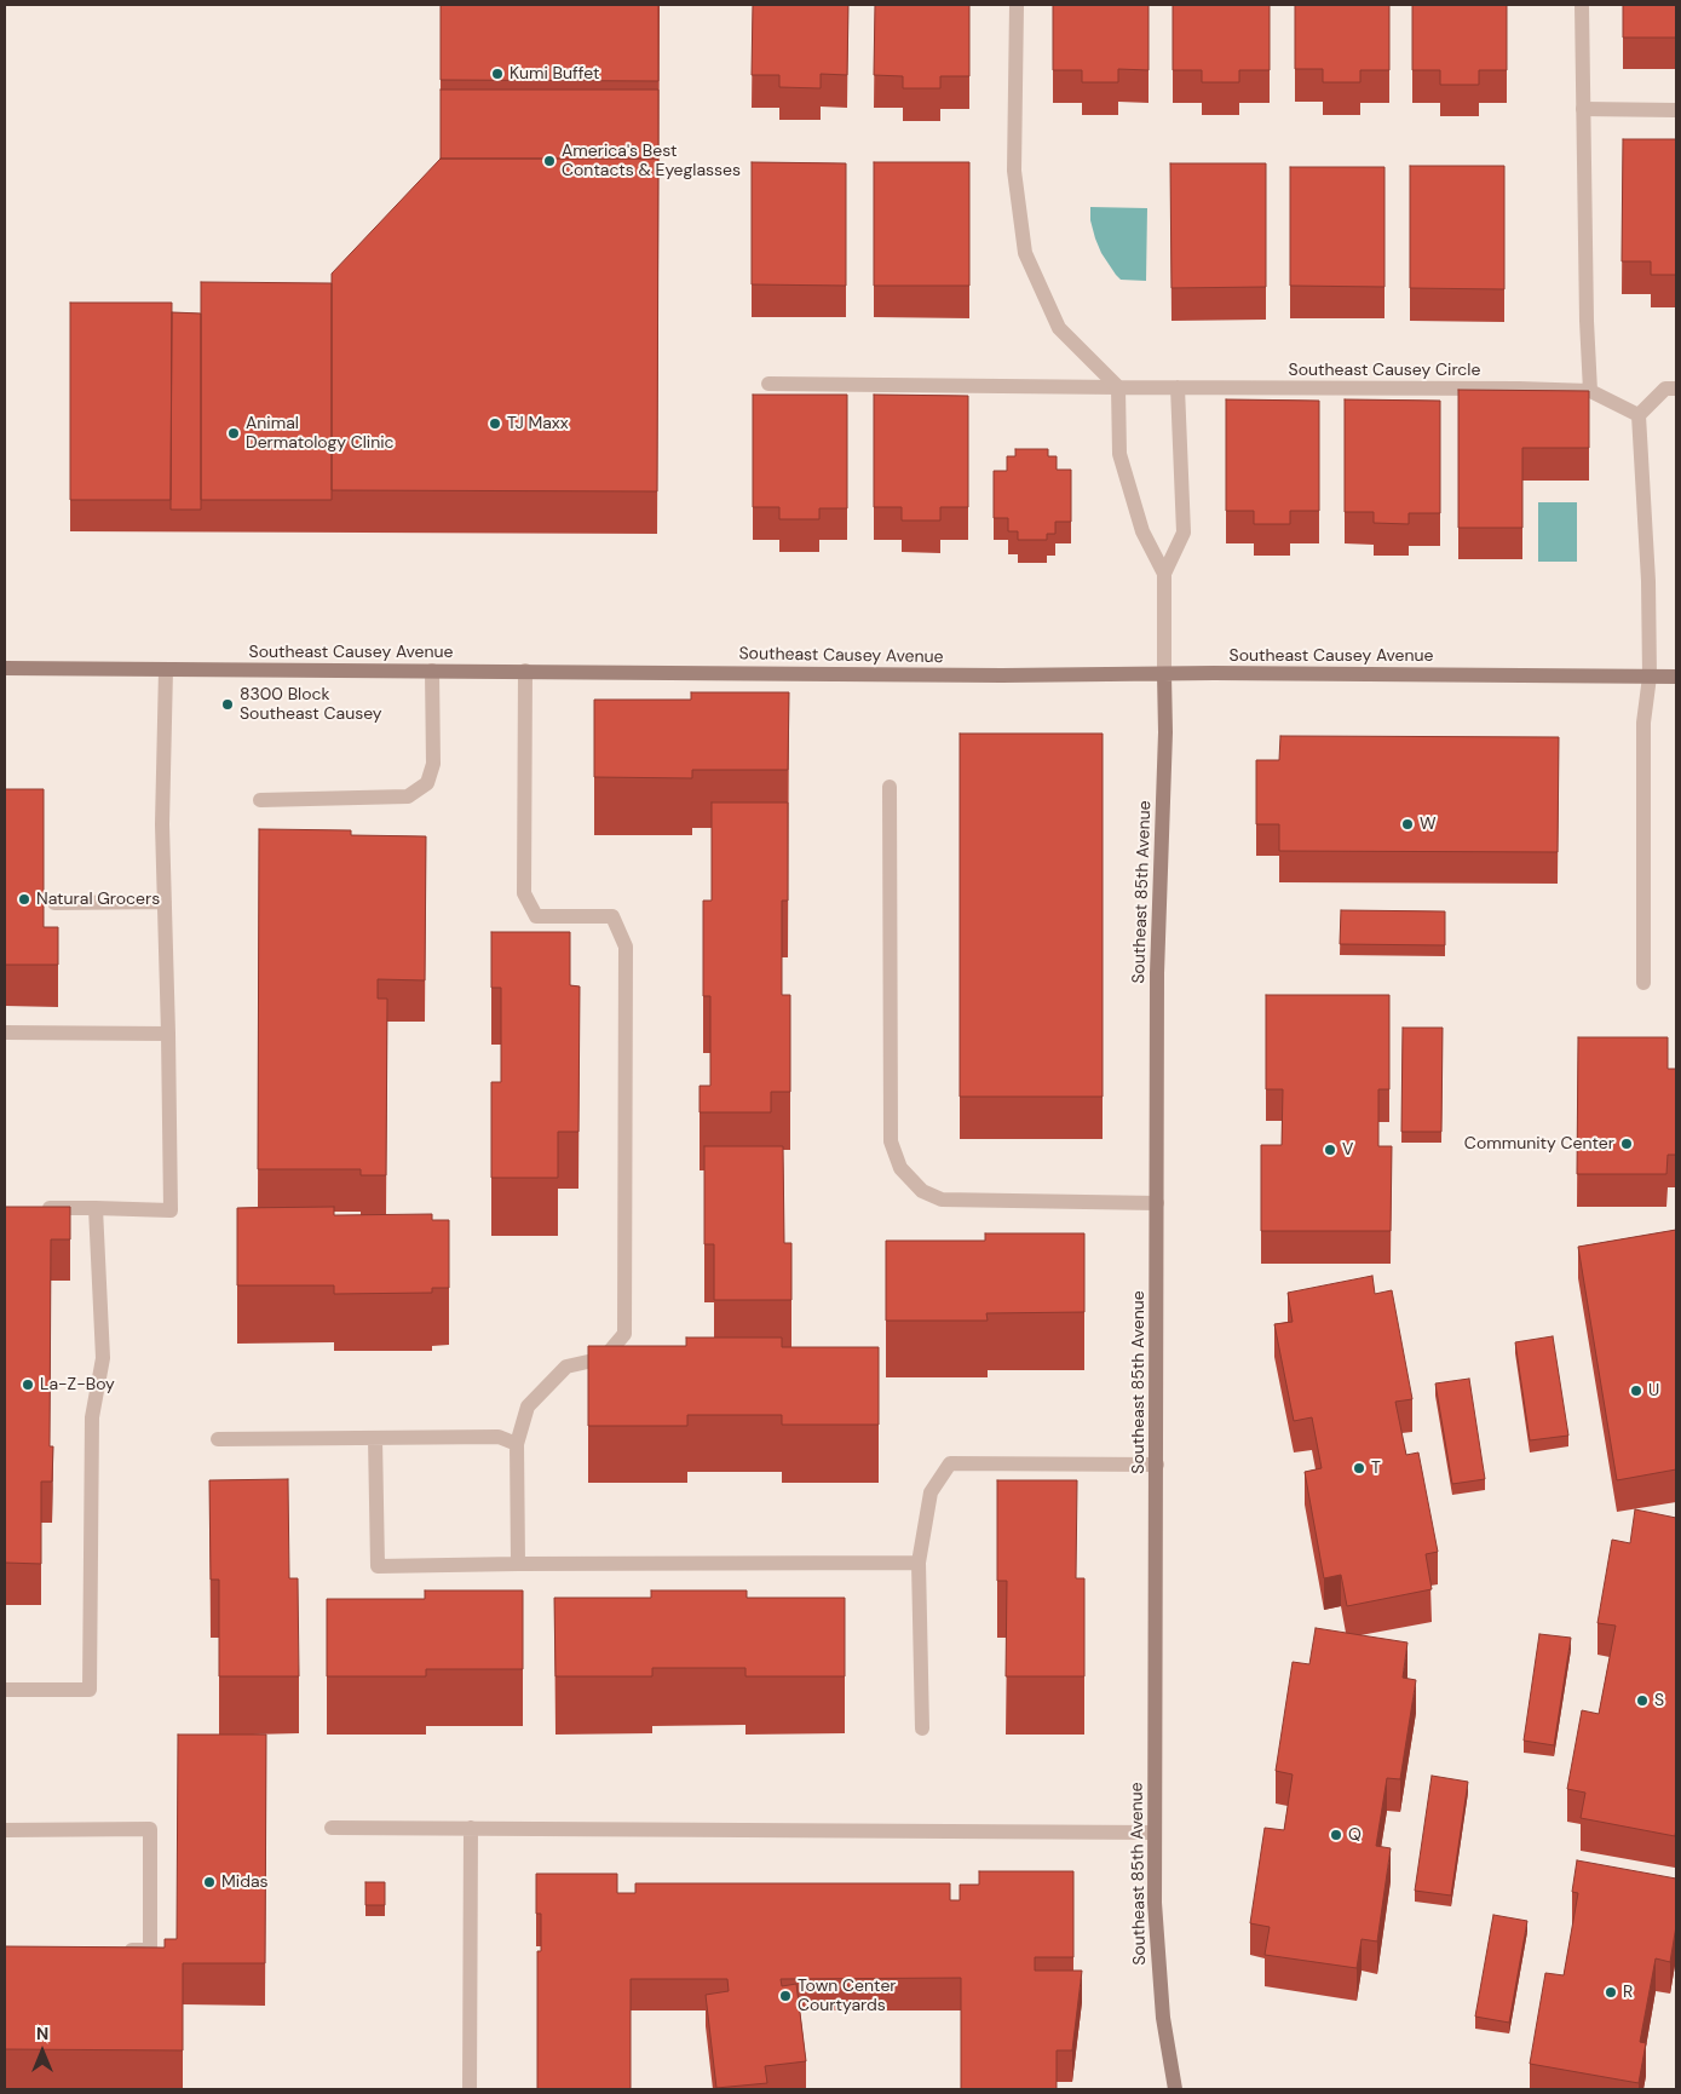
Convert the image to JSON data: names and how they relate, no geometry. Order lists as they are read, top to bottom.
{
  "streets": {
    "street": ["Southeast Causey Circle", "Southeast Causey Avenue", "Southeast 85th Avenue"]
  },
  "crossings": [
    ["Southeast Causey Avenue", "Southeast 85th Avenue"]
  ],
  "places": [
    "Kumi Buffet",
    "America's Best Contacts & Eyeglasses",
    "TJ Maxx",
    "Animal Dermatology Clinic",
    "8300 Block Southeast Causey",
    "W",
    "Natural Grocers",
    "Community Center",
    "V",
    "La-Z-Boy",
    "U",
    "T",
    "S",
    "Q",
    "Midas",
    "R",
    "Town Center Courtyards"
  ],
  "north": "top"
}
